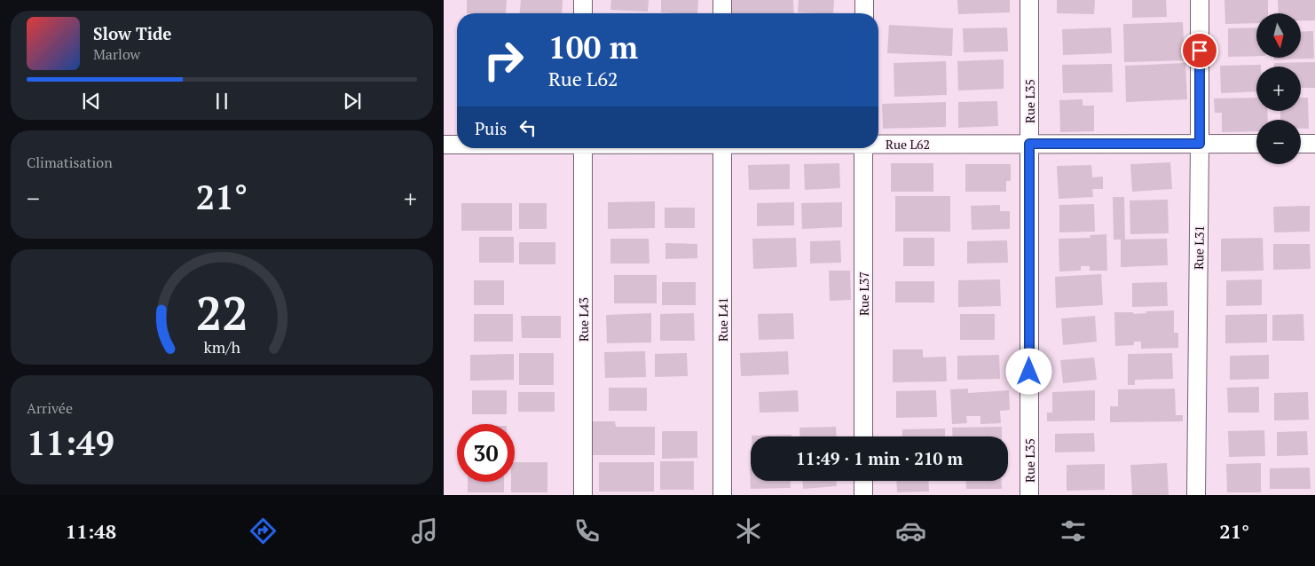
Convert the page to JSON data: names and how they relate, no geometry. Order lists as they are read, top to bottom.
{
  "streets": {
    "street": [
      "Rue L35",
      "Rue L62",
      "Rue L31",
      "Rue L37",
      "Rue L43",
      "Rue L41"
    ]
  },
  "crossings": [
    ["Rue L35", "Rue L62"],
    ["Rue L62", "Rue L31"]
  ],
  "north": "bottom",
  "page": {
    "map_buttons": ["+", "−"],
    "turn": ["100 m", "Rue L62"],
    "song": ["Slow Tide", "Marlow"],
    "then": "Puis",
    "tile": [
      "Climatisation",
      ["Arrivée", "11:49"]
    ],
    "heat": ["−", "21°", "+"],
    "limit": "30",
    "trip": "11:49 · 1 min · 210 m",
    "tabs": ["11:48", "21°"],
    "gauge": ["22", "km/h"]
  }
}
